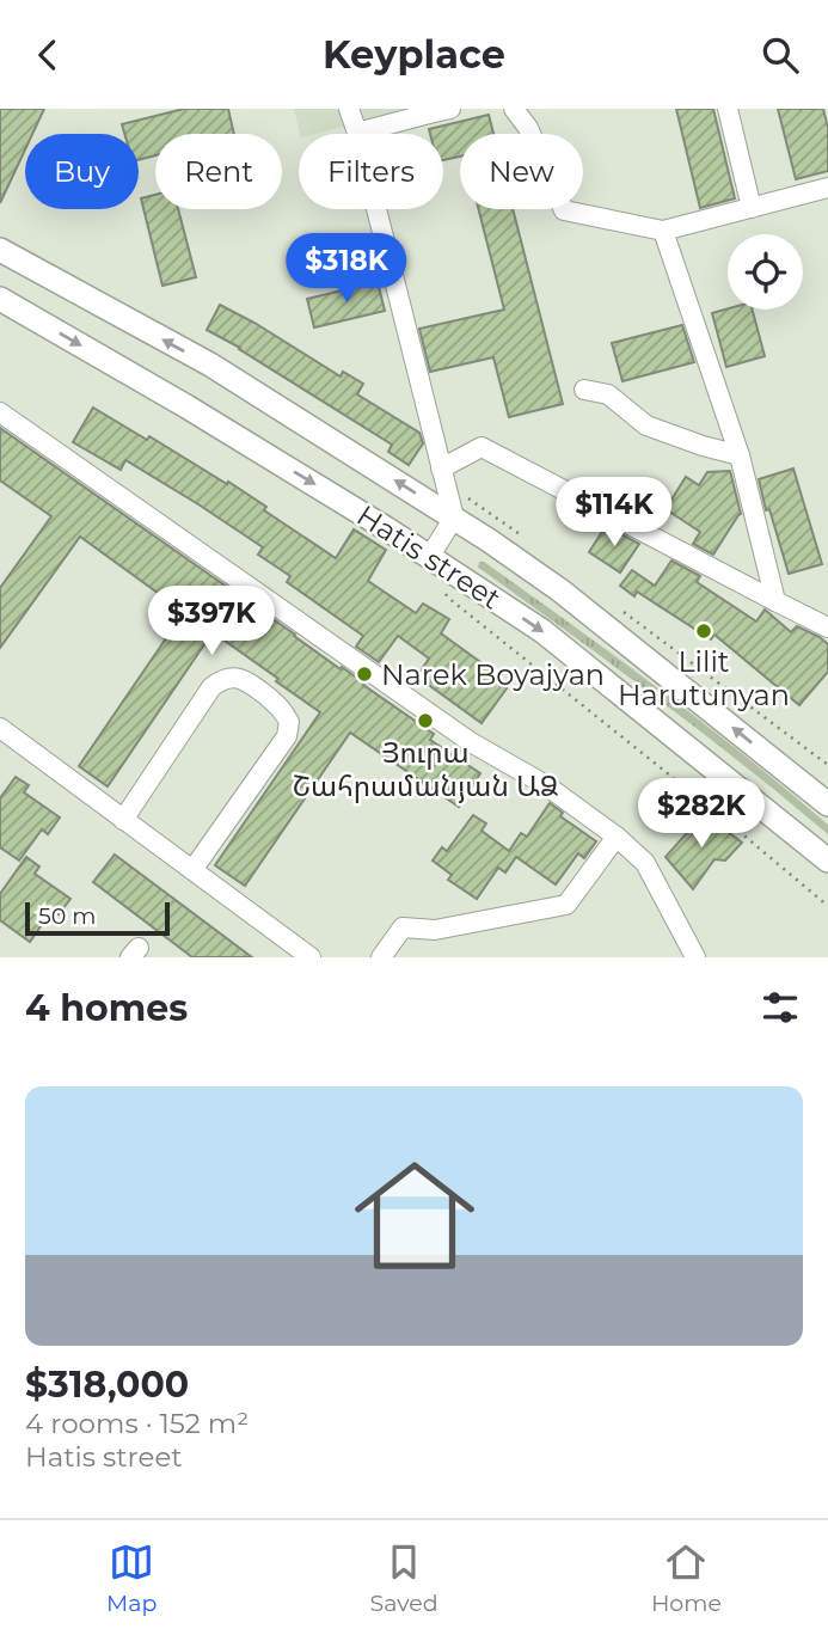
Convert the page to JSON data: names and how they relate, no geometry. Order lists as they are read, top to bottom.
{
  "streets": {
    "main road": ["Hatis street"]
  },
  "places": ["Lilit Harutunyan", "Narek Boyajyan", "Յուրա Շահրամանյան ԱՁ"],
  "scale_bar": "50 m",
  "page": {
    "header": "Keyplace",
    "chip": [
      "Buy",
      "Rent",
      "Filters",
      "New"
    ],
    "price": [
      "$318K",
      "$114K",
      "$397K",
      "$282K"
    ],
    "scale": "50 m",
    "heading": "4 homes",
    "list": [
      {
        "name": "$318,000",
        "note": "4 rooms · 152 m² · Hatis street"
      }
    ],
    "tabs": ["Map", "Saved", "Home"]
  }
}
